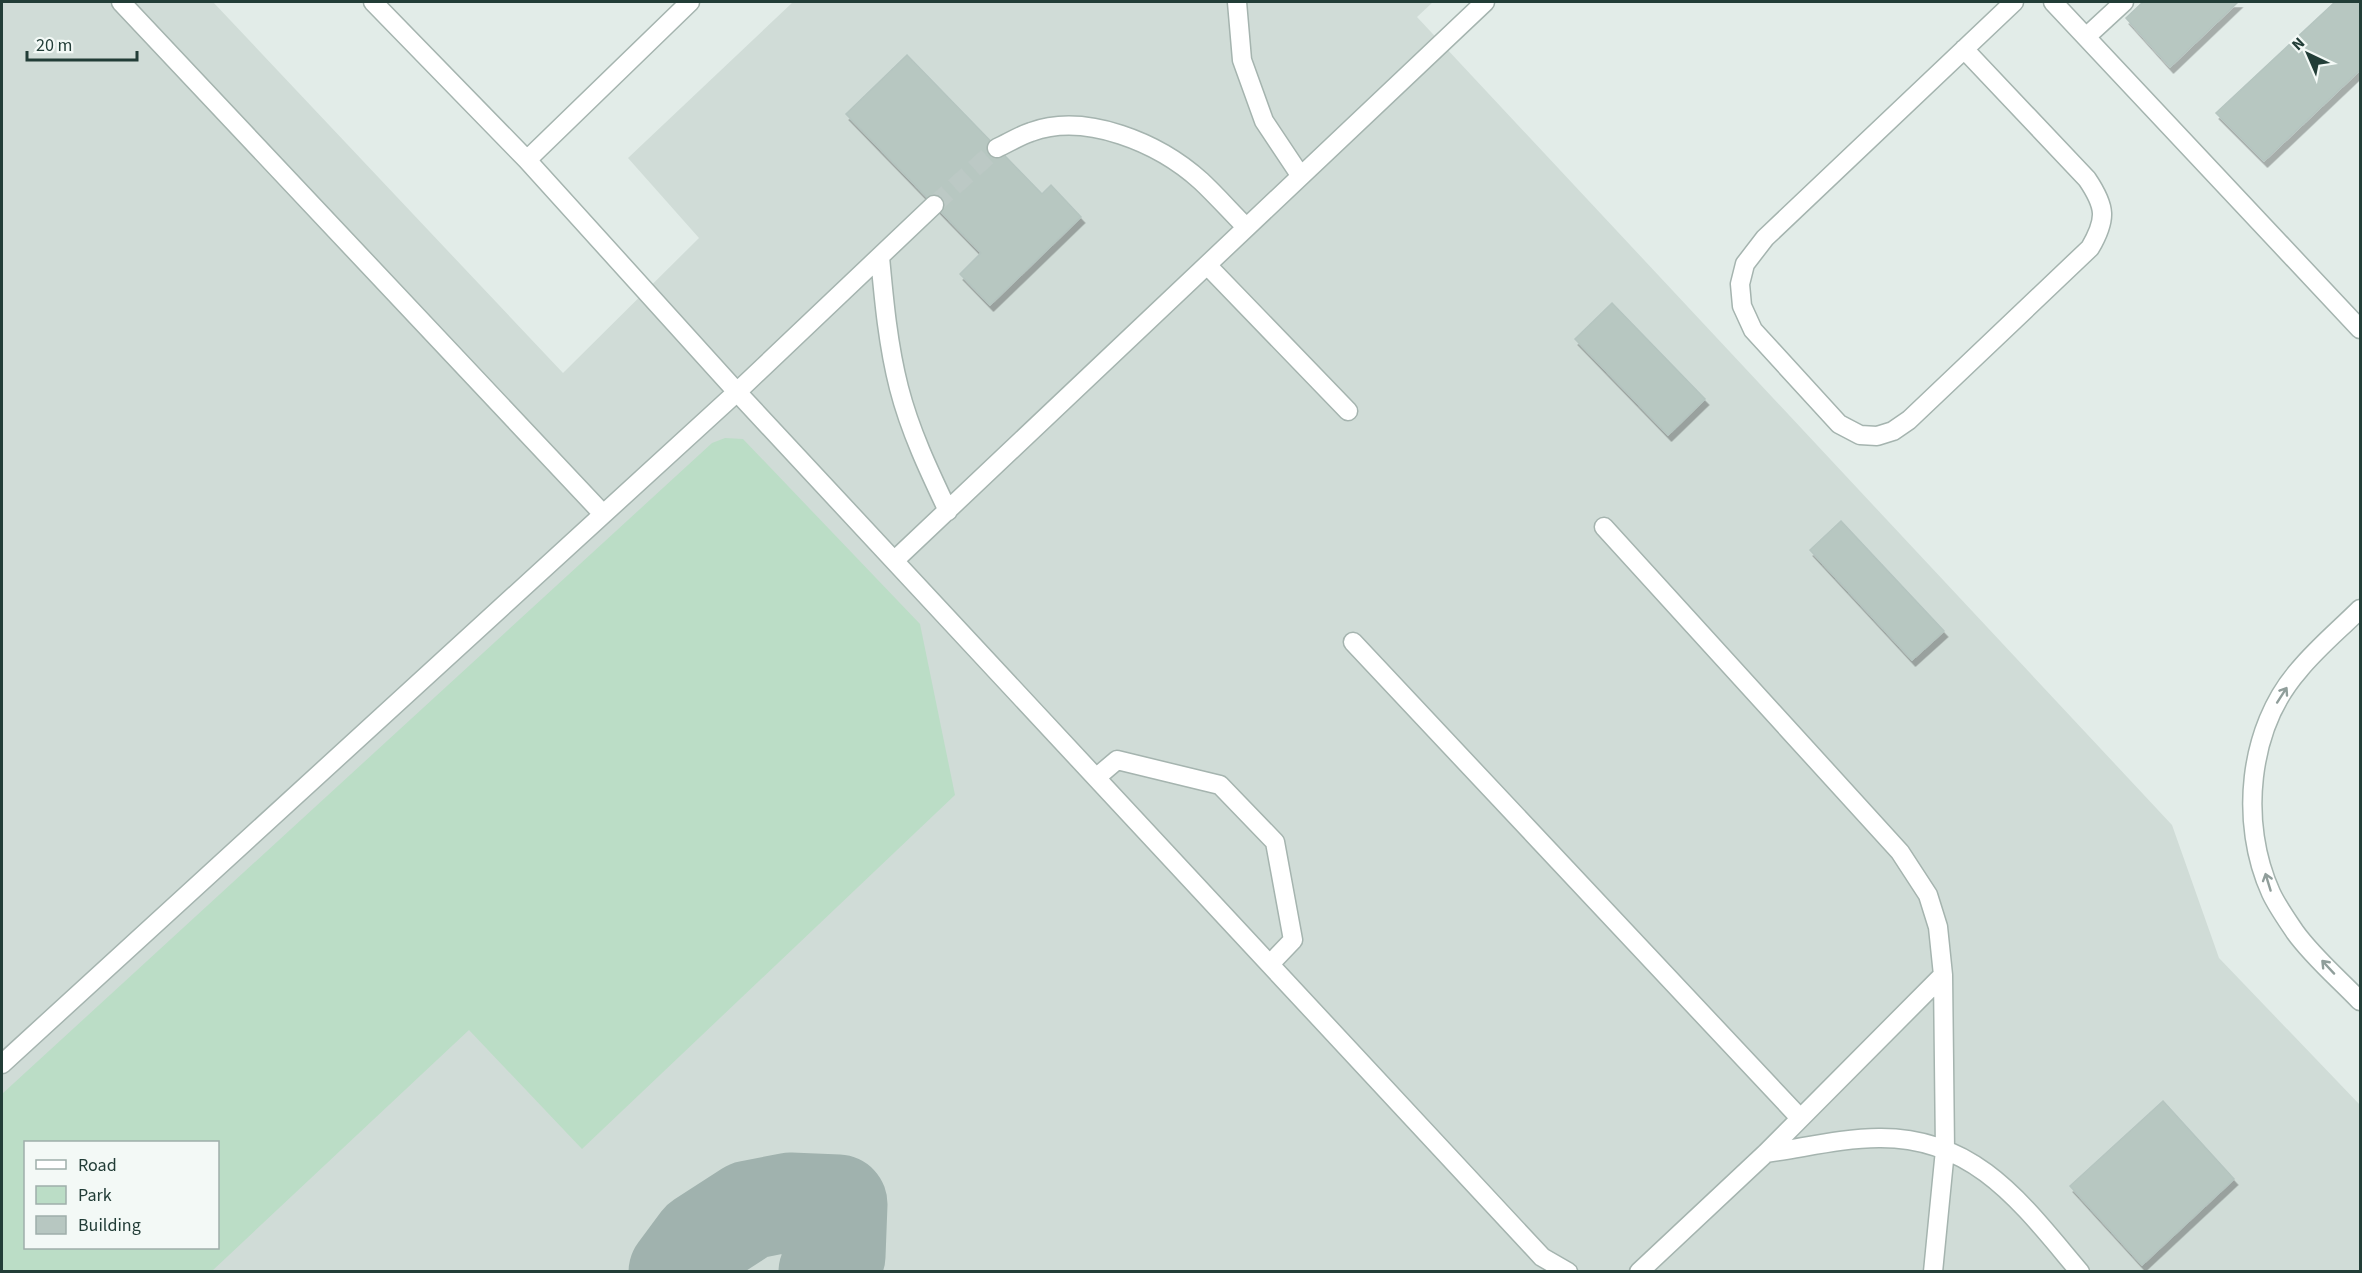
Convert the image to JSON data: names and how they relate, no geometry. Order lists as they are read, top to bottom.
{
  "legend": ["Road", "Park", "Building"],
  "scale_bar": "20 m",
  "north": "top left"
}
